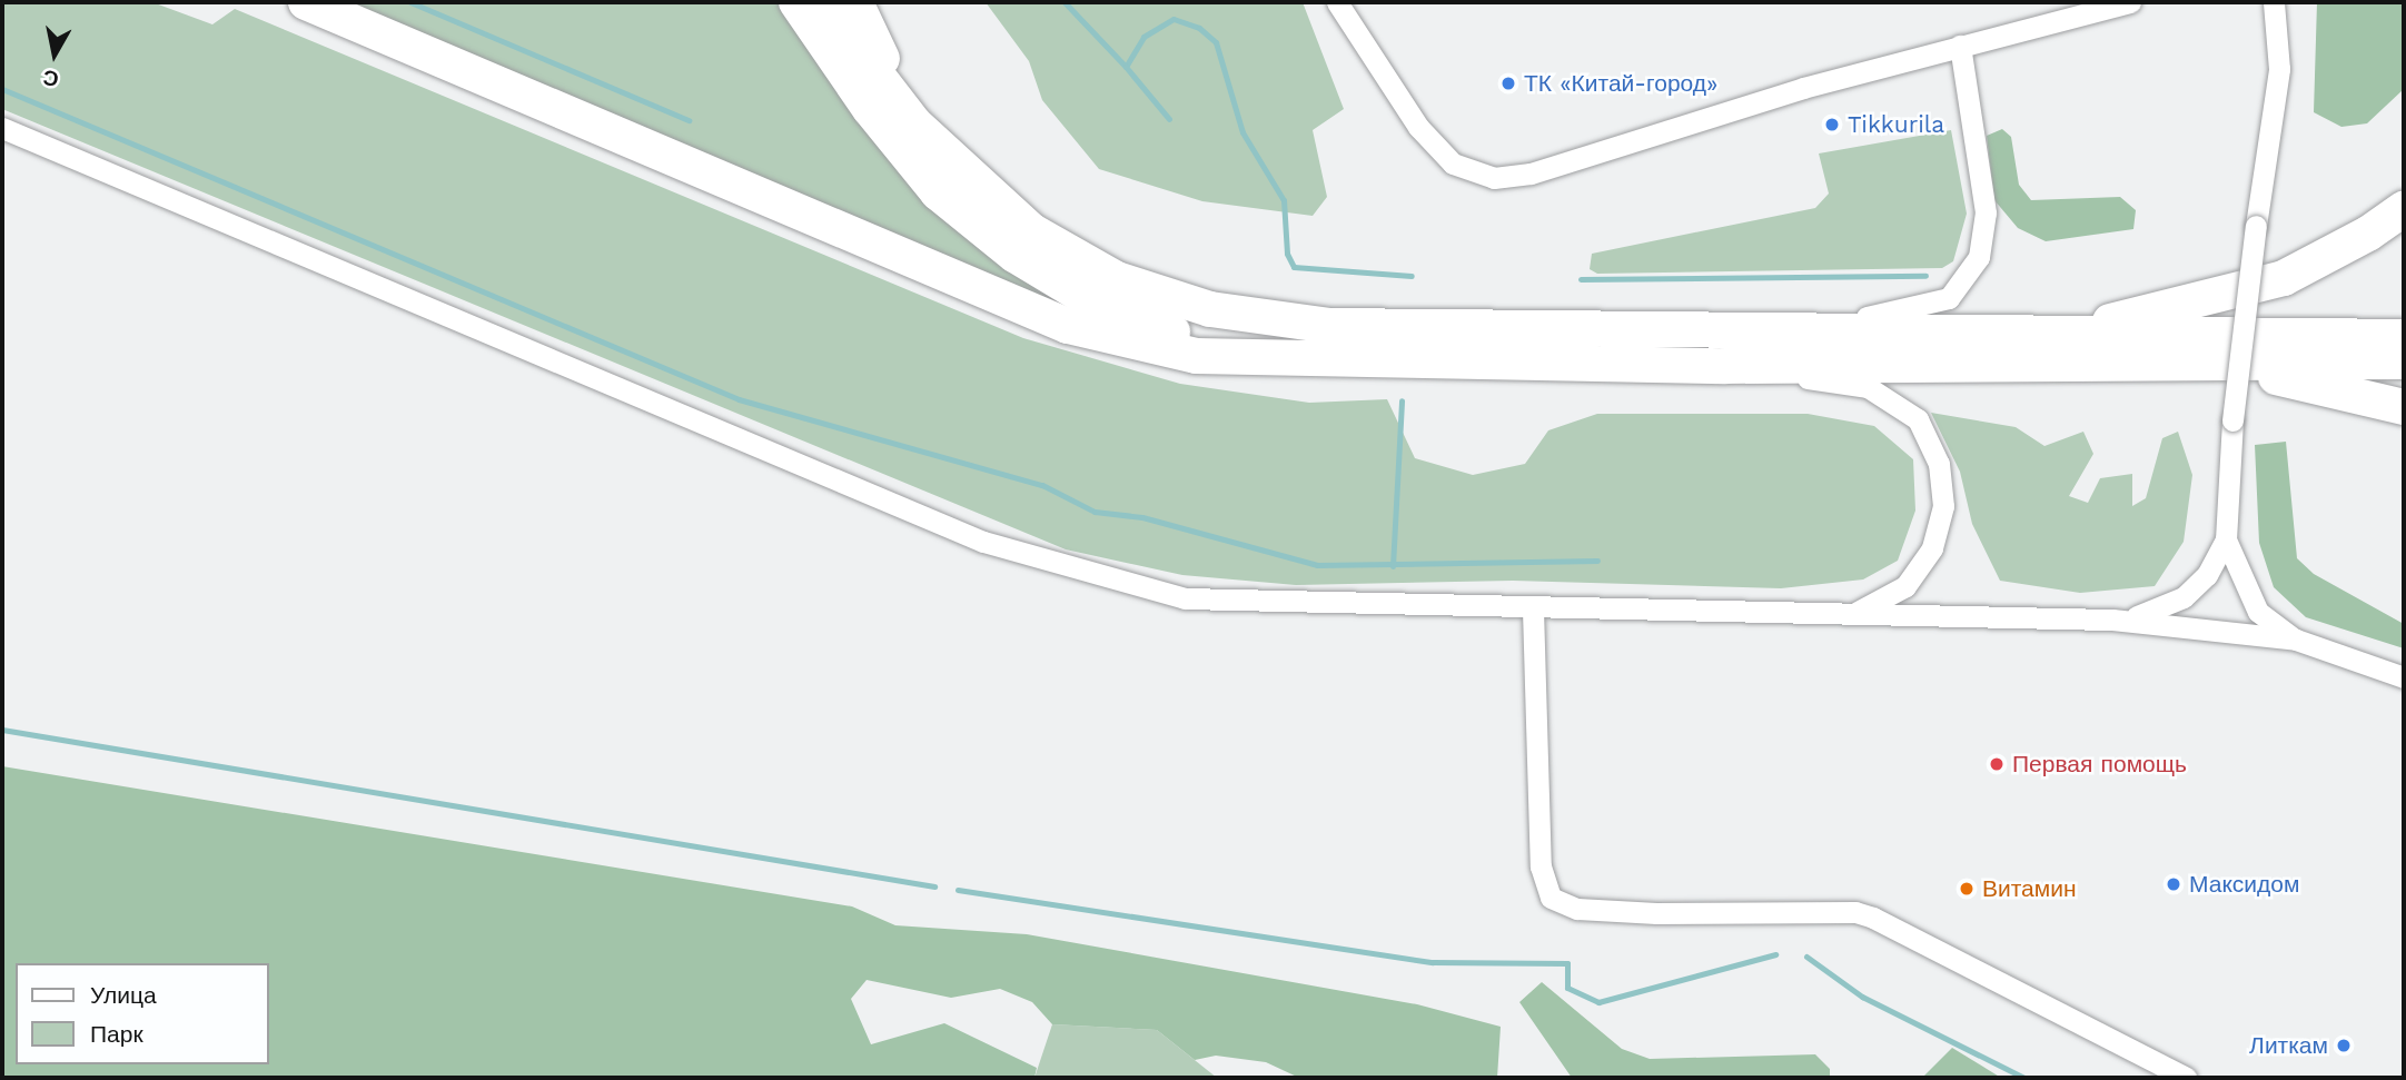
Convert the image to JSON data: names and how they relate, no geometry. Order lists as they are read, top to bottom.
{
  "places": [
    "ТК «Китай-город»",
    "Tikkurila",
    "Первая помощь",
    "Максидом",
    "Витамин",
    "Литкам"
  ],
  "legend": ["Улица", "Парк"],
  "north": "bottom"
}
